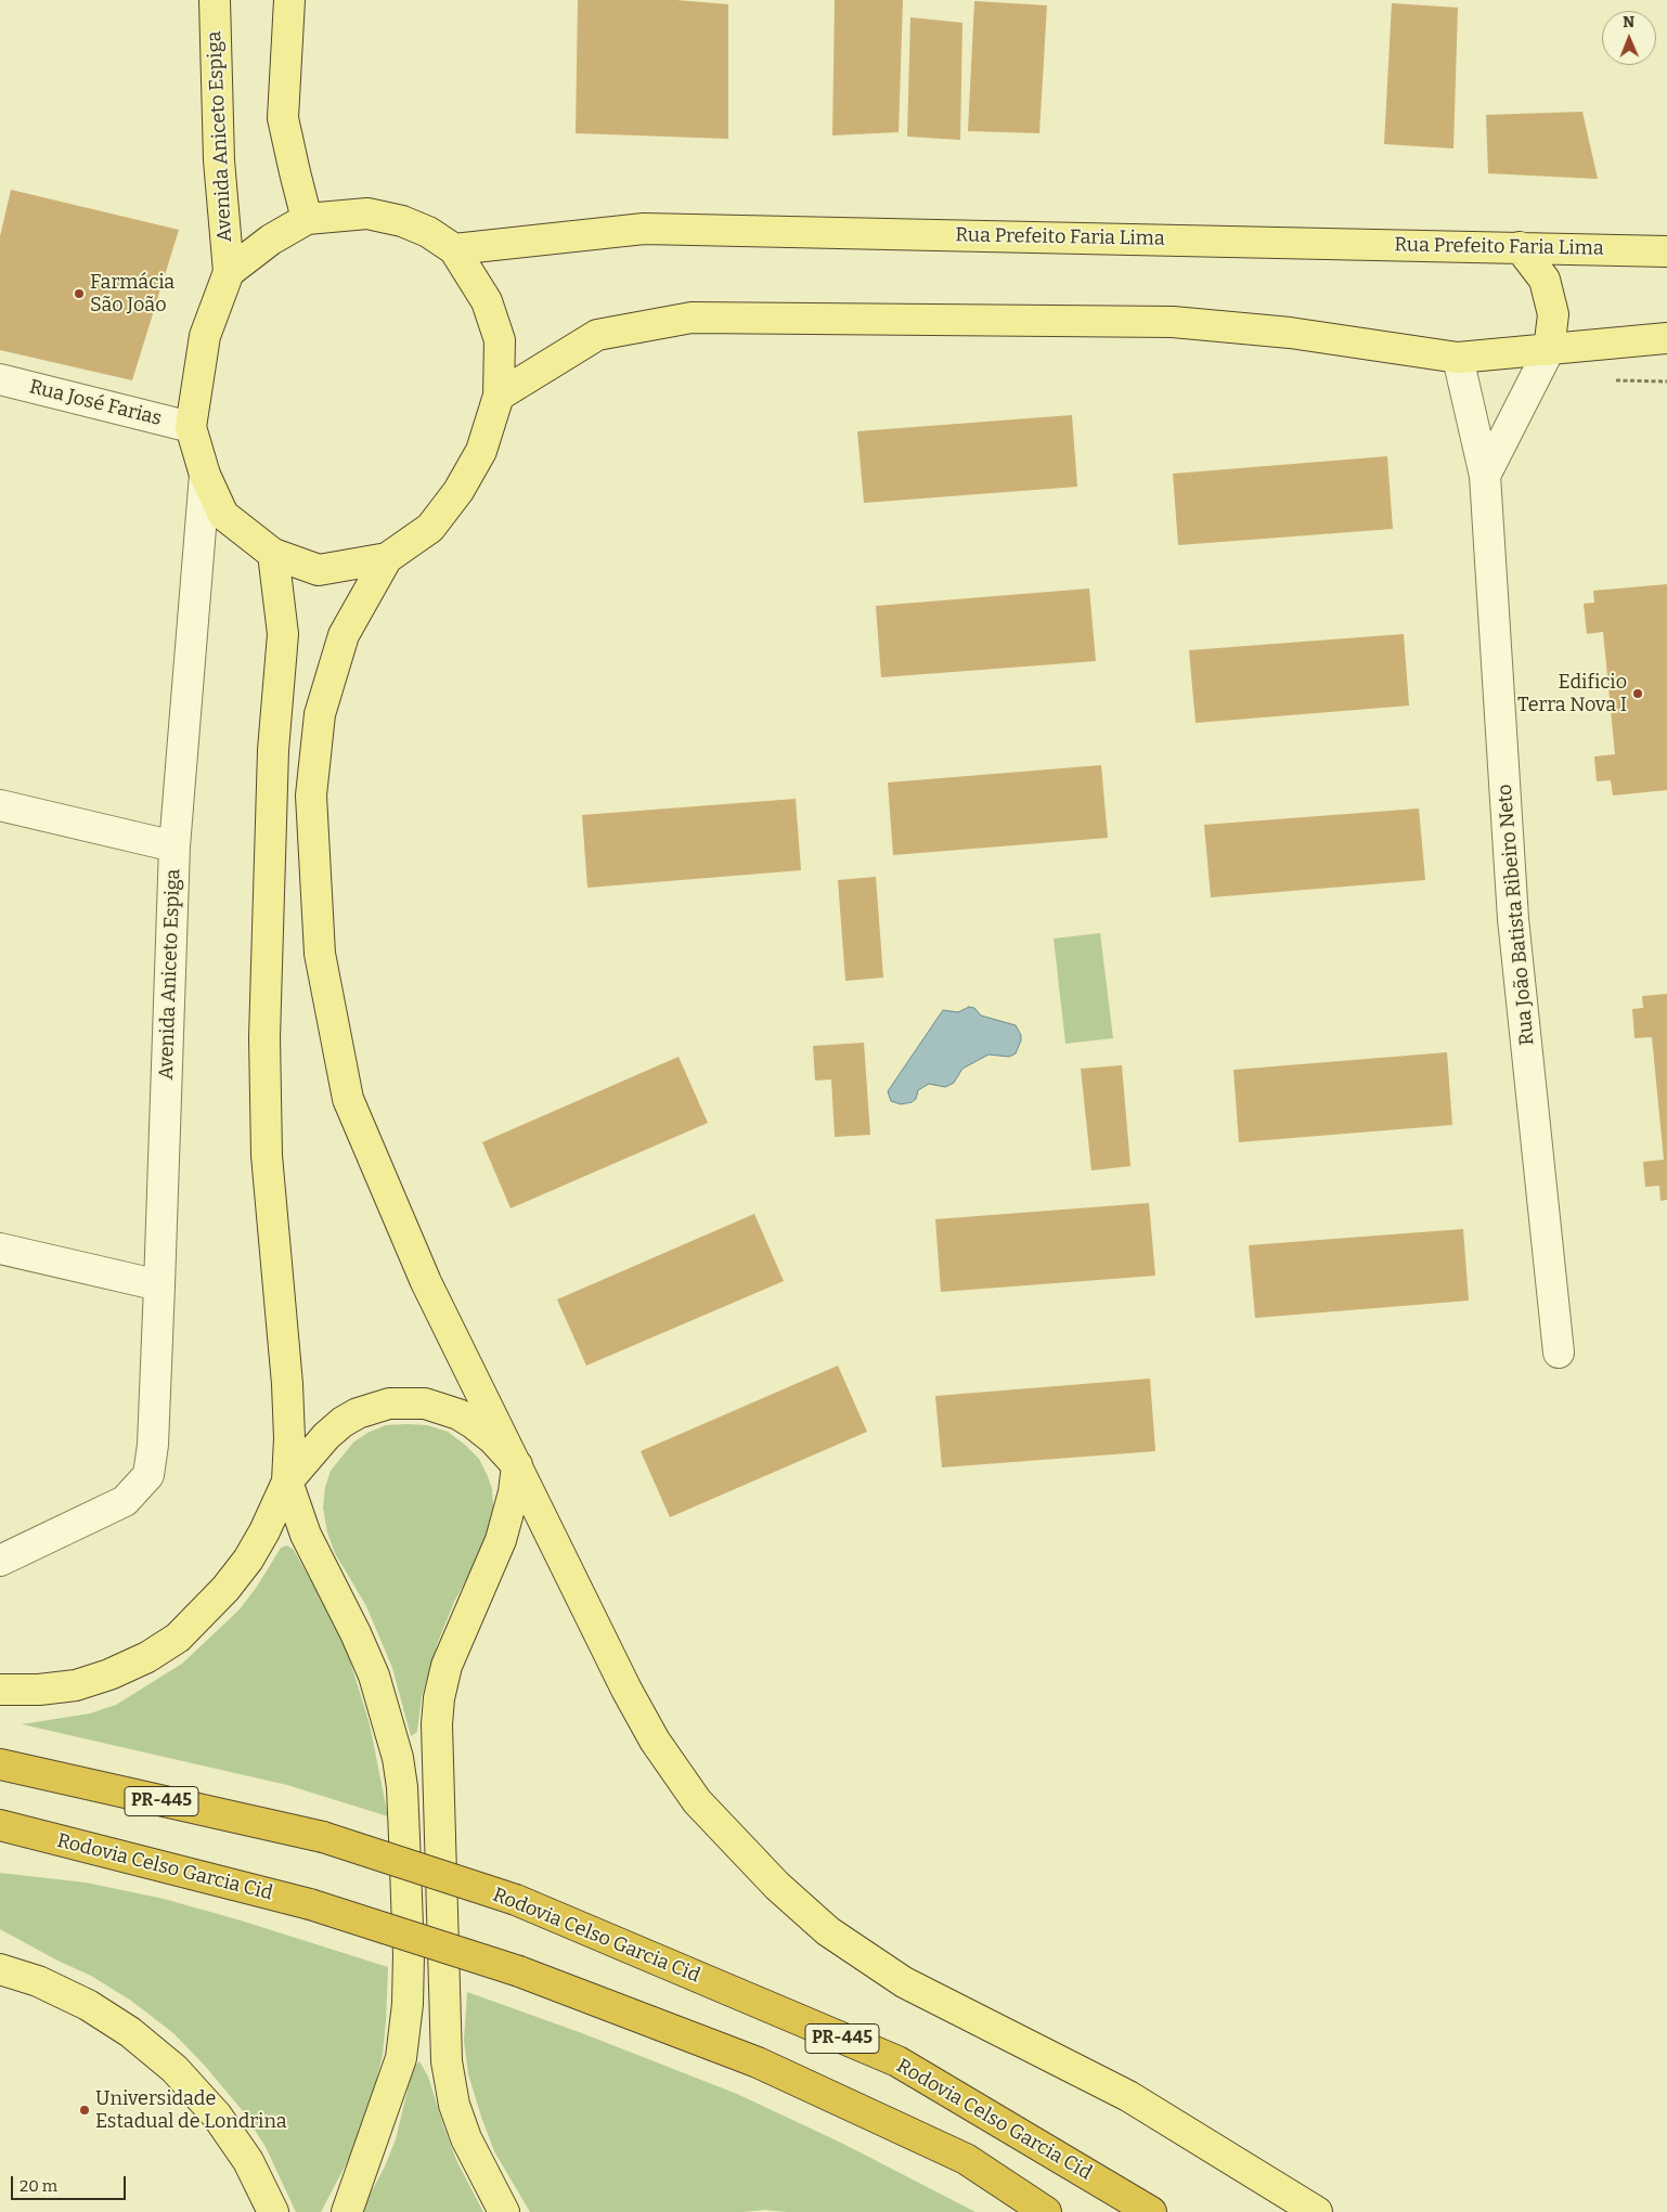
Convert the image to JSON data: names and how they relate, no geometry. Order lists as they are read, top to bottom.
{
  "streets": {
    "highway": ["PR-445", "Rodovia Celso Garcia Cid"],
    "main road": ["Avenida Aniceto Espiga", "Rua Prefeito Faria Lima"],
    "street": ["Rua José Farias", "Rua João Batista Ribeiro Neto"]
  },
  "places": ["Farmácia São João", "Edificio Terra Nova I", "Universidade Estadual de Londrina"],
  "scale_bar": "20 m",
  "north": "top"
}
